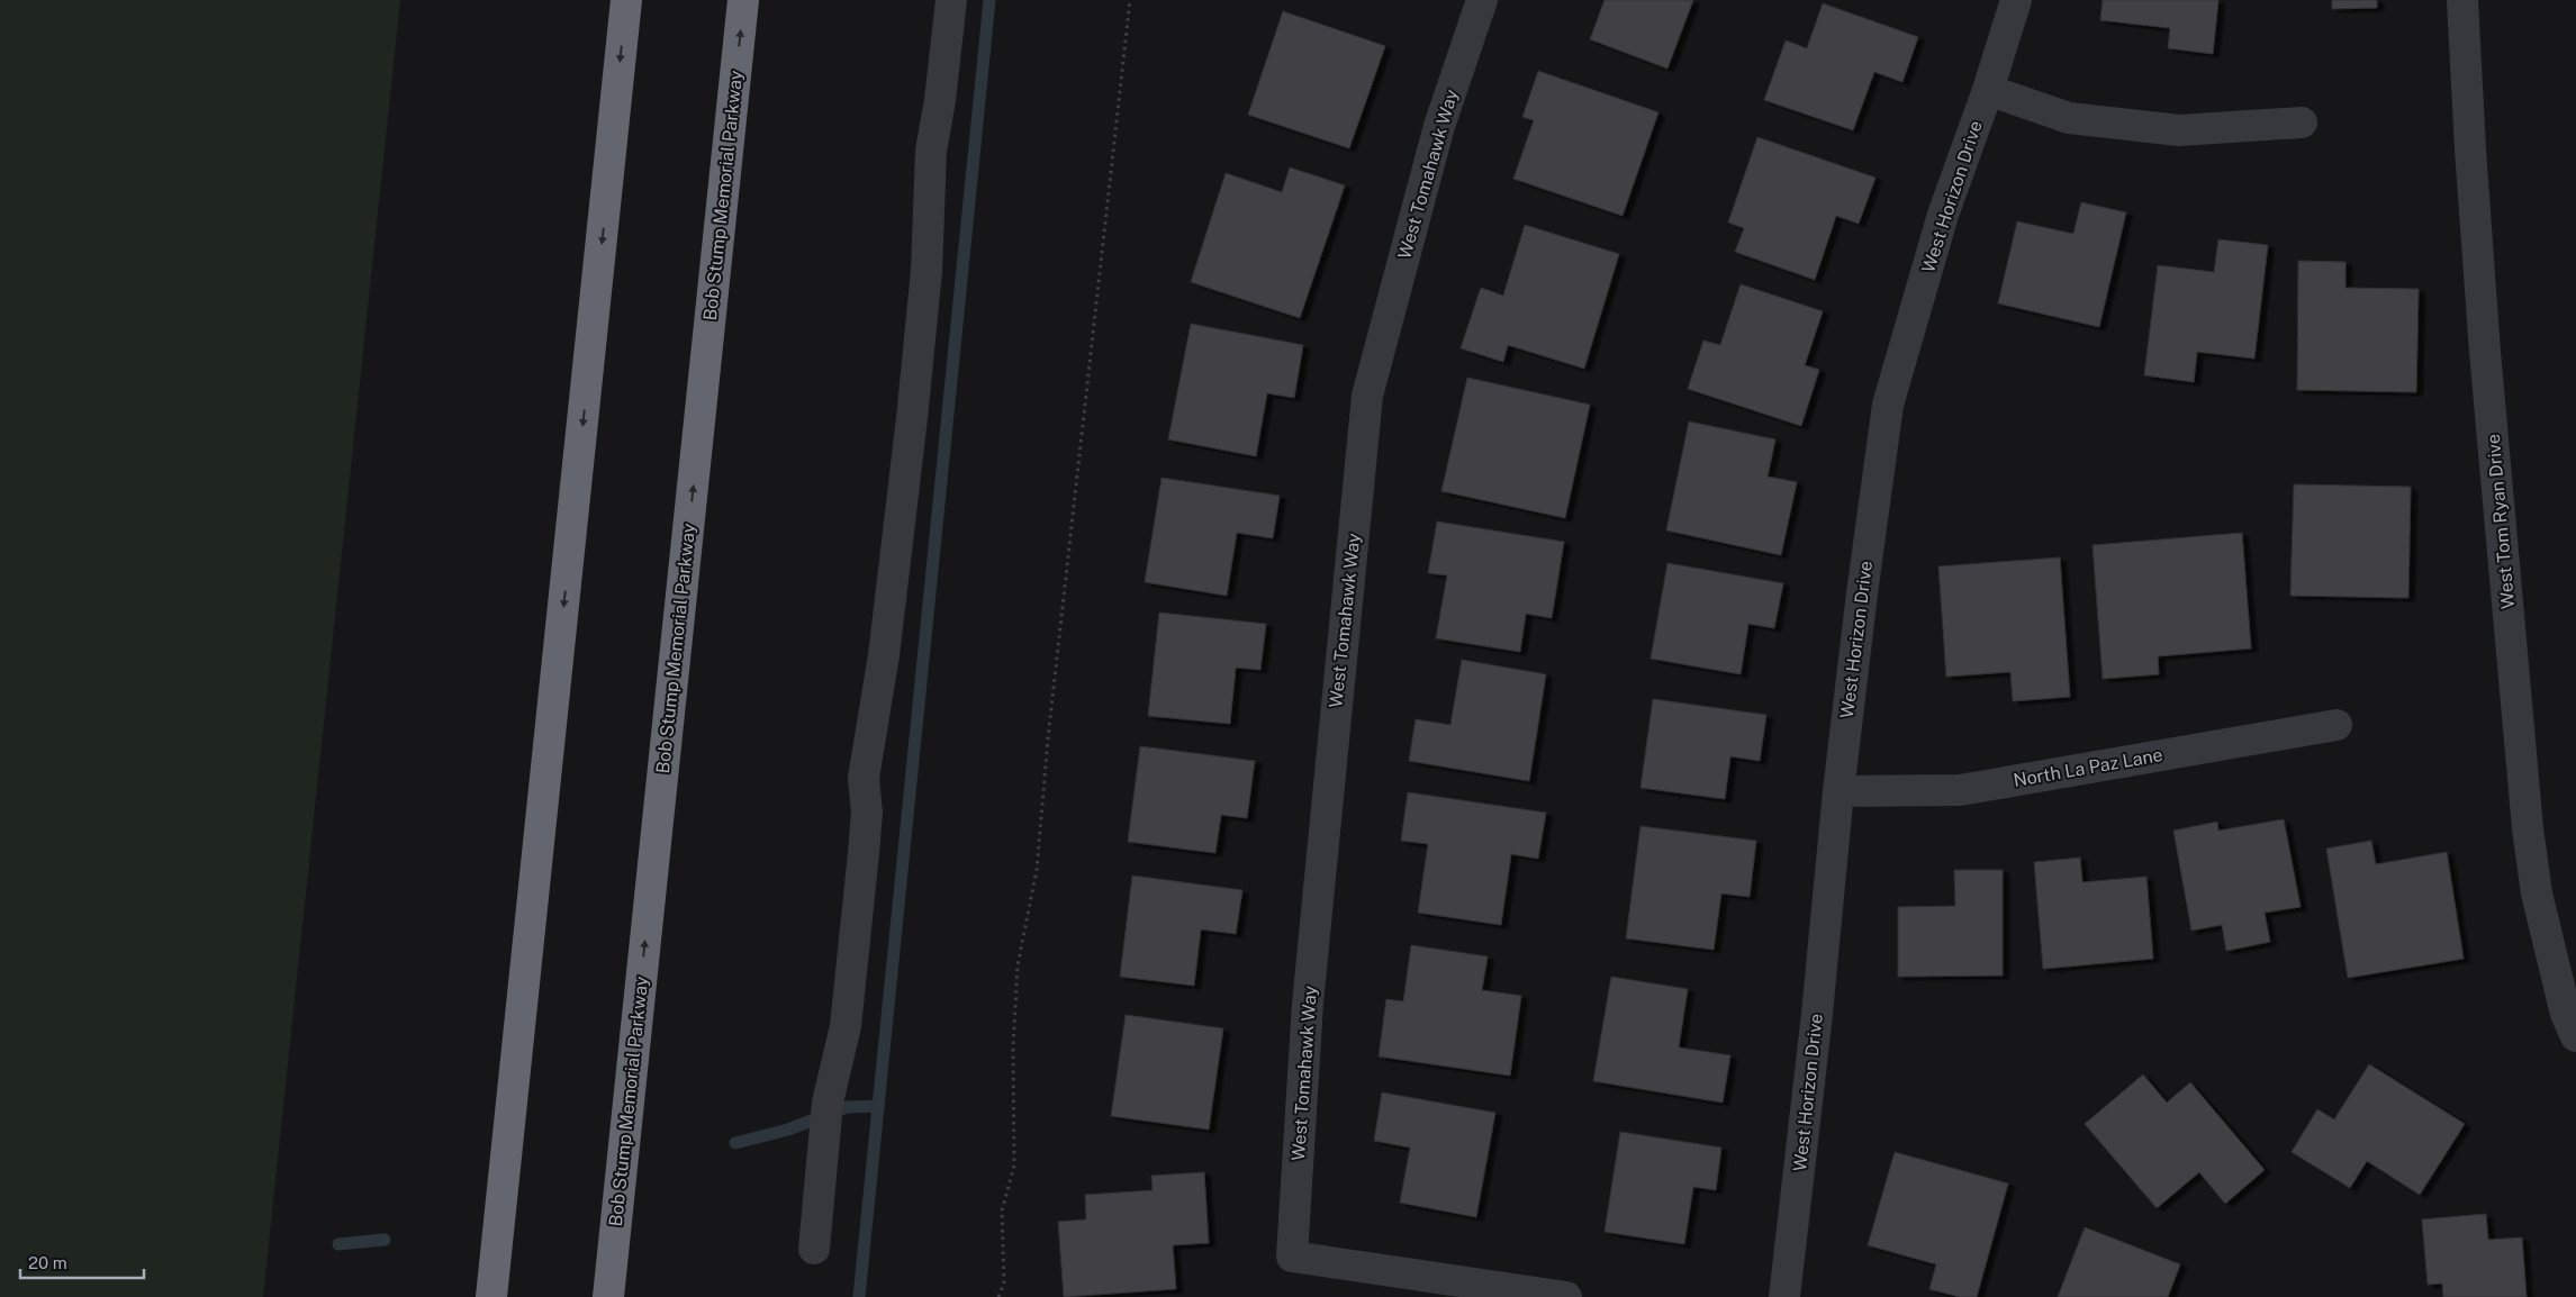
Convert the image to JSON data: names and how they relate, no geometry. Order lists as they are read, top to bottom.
{
  "streets": {
    "highway": ["Bob Stump Memorial Parkway"],
    "street": [
      "West Tomahawk Way",
      "West Horizon Drive",
      "West Tom Ryan Drive",
      "North La Paz Lane"
    ]
  },
  "crossings": [
    ["West Horizon Drive", "North La Paz Lane"]
  ],
  "scale_bar": "20 m"
}
